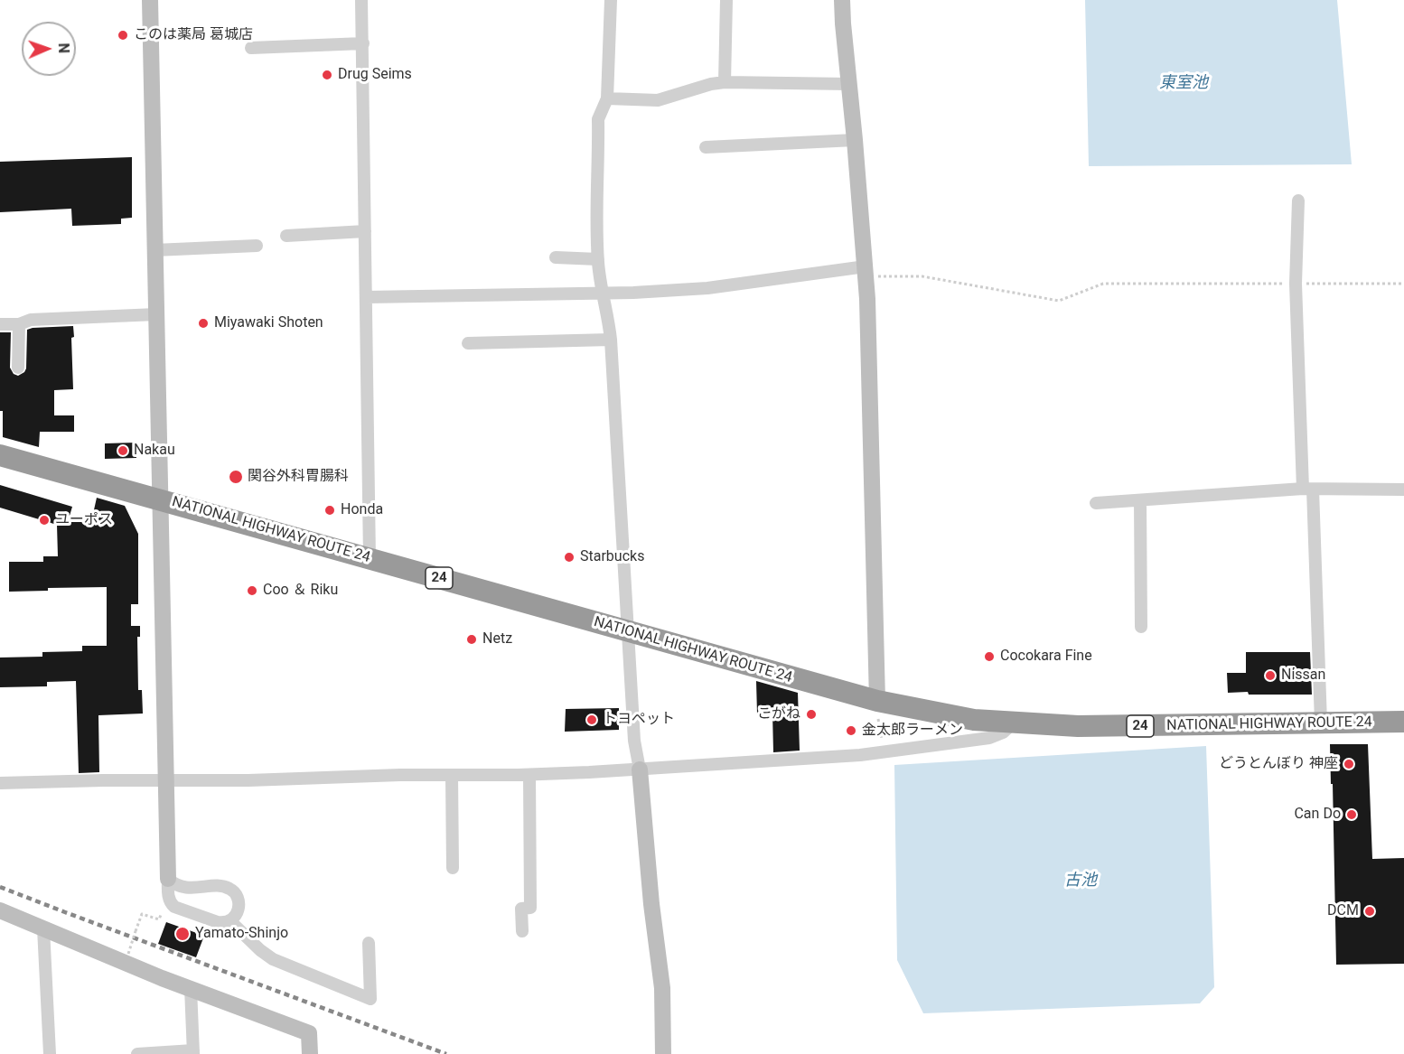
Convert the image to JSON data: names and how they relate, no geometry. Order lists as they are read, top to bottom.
{
  "streets": {
    "highway": ["NATIONAL HIGHWAY ROUTE 24", "24"]
  },
  "water": ["東室池", "古池"],
  "places": [
    "このは薬局 葛城店",
    "Drug Seims",
    "Miyawaki Shoten",
    "Nakau",
    "関谷外科胃腸科",
    "Honda",
    "ユーポス",
    "Starbucks",
    "Coo ＆ Riku",
    "Netz",
    "Cocokara Fine",
    "Nissan",
    "こがね",
    "トヨペット",
    "金太郎ラーメン",
    "どうとんぼり 神座",
    "Can Do",
    "DCM",
    "Yamato-Shinjo"
  ],
  "north": "right"
}
